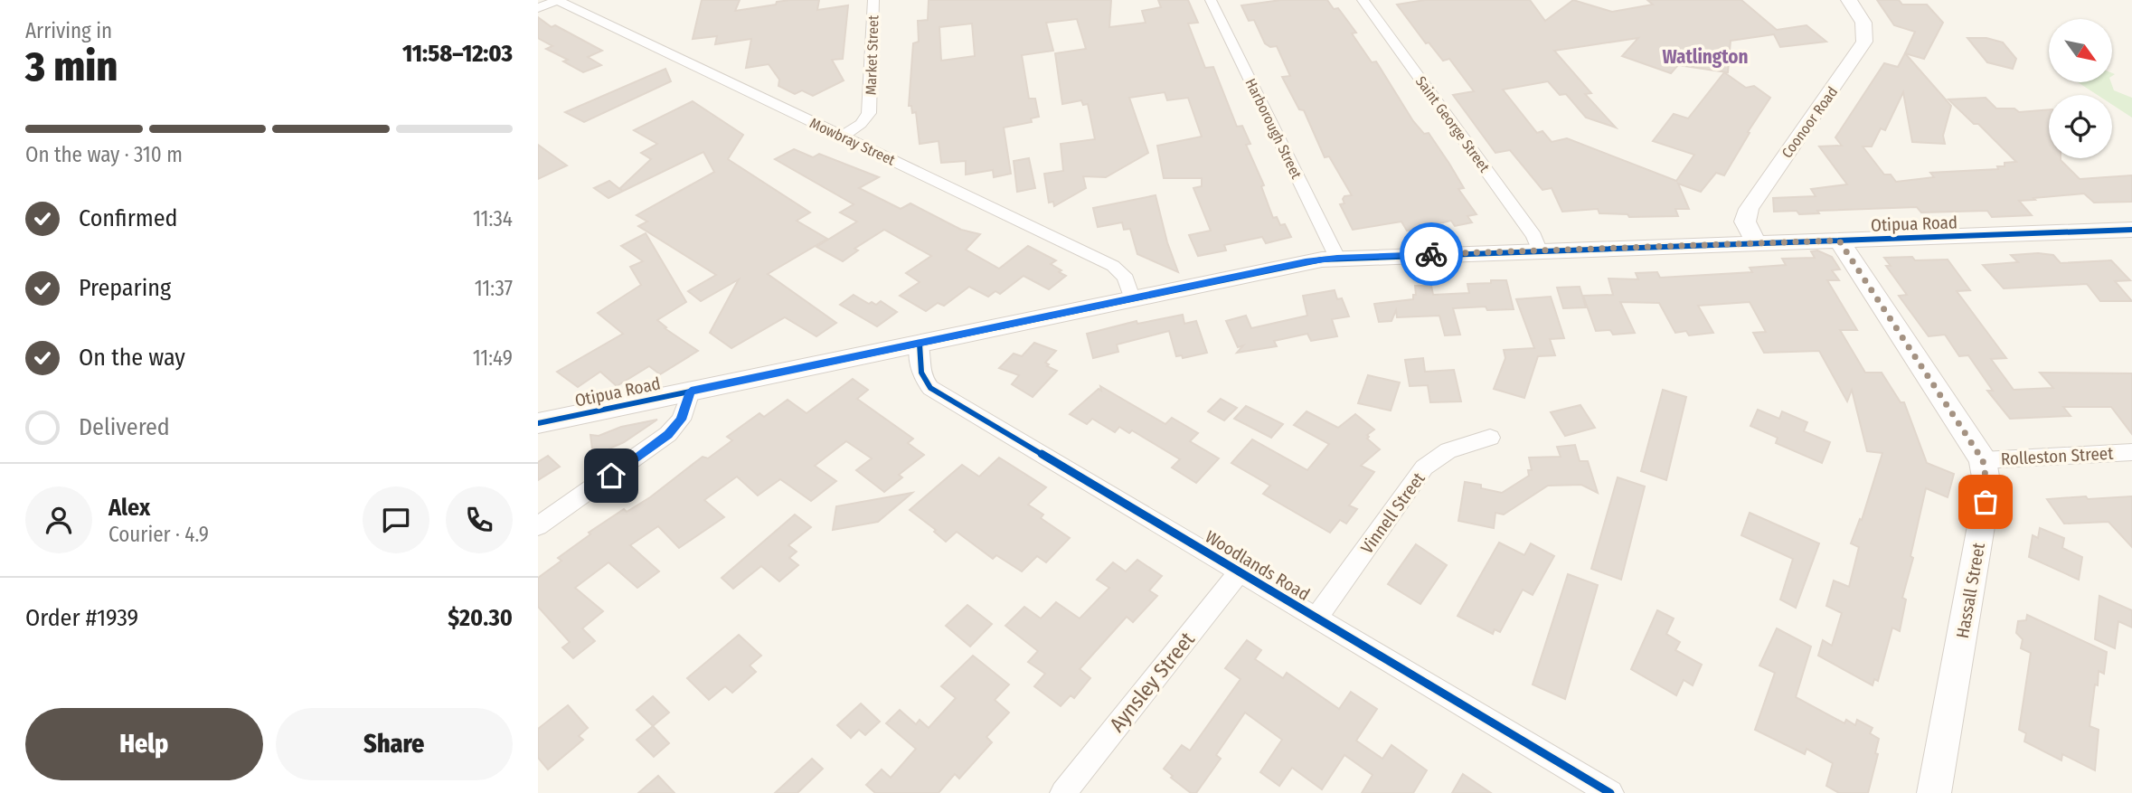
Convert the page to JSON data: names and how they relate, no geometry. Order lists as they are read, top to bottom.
{
  "streets": {
    "street": [
      "Market Street",
      "Coonoor Road",
      "Saint George Street",
      "Harborough Street",
      "Mowbray Street",
      "Otipua Road",
      "Rolleston Street",
      "Vinnell Street",
      "Woodlands Road",
      "Hassall Street",
      "Aynsley Street"
    ]
  },
  "crossings": [
    ["Market Street", "Mowbray Street"],
    ["Coonoor Road", "Otipua Road"],
    ["Saint George Street", "Otipua Road"],
    ["Harborough Street", "Otipua Road"],
    ["Mowbray Street", "Otipua Road"],
    ["Otipua Road", "Woodlands Road"],
    ["Otipua Road", "Hassall Street"],
    ["Rolleston Street", "Hassall Street"],
    ["Vinnell Street", "Woodlands Road"],
    ["Woodlands Road", "Aynsley Street"]
  ],
  "districts": ["Watlington"],
  "north": "bottom right",
  "page": {
    "heading": ["3 min", "Arriving in", "11:58–12:03"],
    "panel": [
      "Alex",
      "Courier · 4.9",
      "Order #1939",
      "$20.30"
    ],
    "bar": "On the way · 310 m",
    "list": [
      ["Confirmed", "11:34"],
      ["Preparing", "11:37"],
      ["On the way", "11:49"],
      "Delivered"
    ],
    "buttons": ["Help", "Share"]
  }
}
